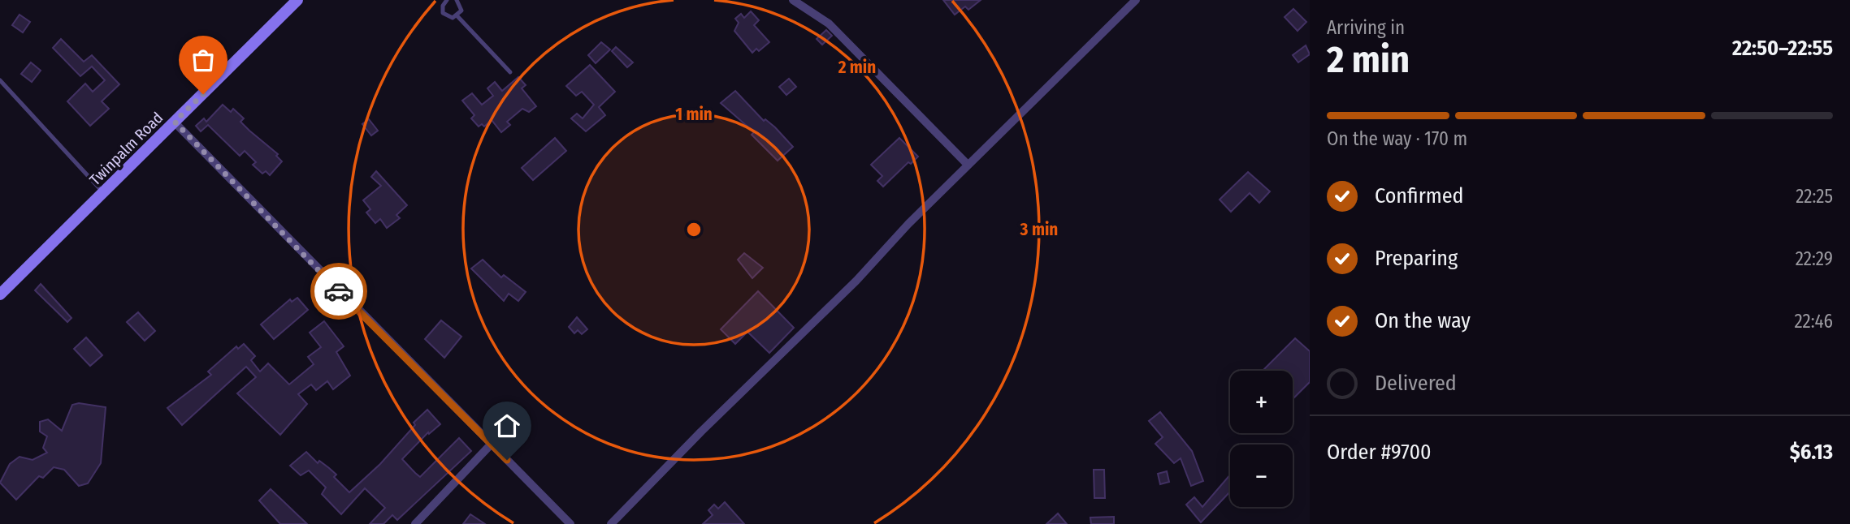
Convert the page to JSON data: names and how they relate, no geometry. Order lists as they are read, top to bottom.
{
  "streets": {
    "main road": ["Twinpalm Road"]
  },
  "page": {
    "heading": ["2 min", "Arriving in", "22:50–22:55"],
    "panel": ["Order #9700", "$6.13"],
    "bar": "On the way · 170 m",
    "list": [
      ["Confirmed", "22:25"],
      ["Preparing", "22:29"],
      ["On the way", "22:46"],
      "Delivered"
    ],
    "map_buttons": ["+", "−"]
  },
  "rings": ["2 min", "1 min", "3 min"]
}
